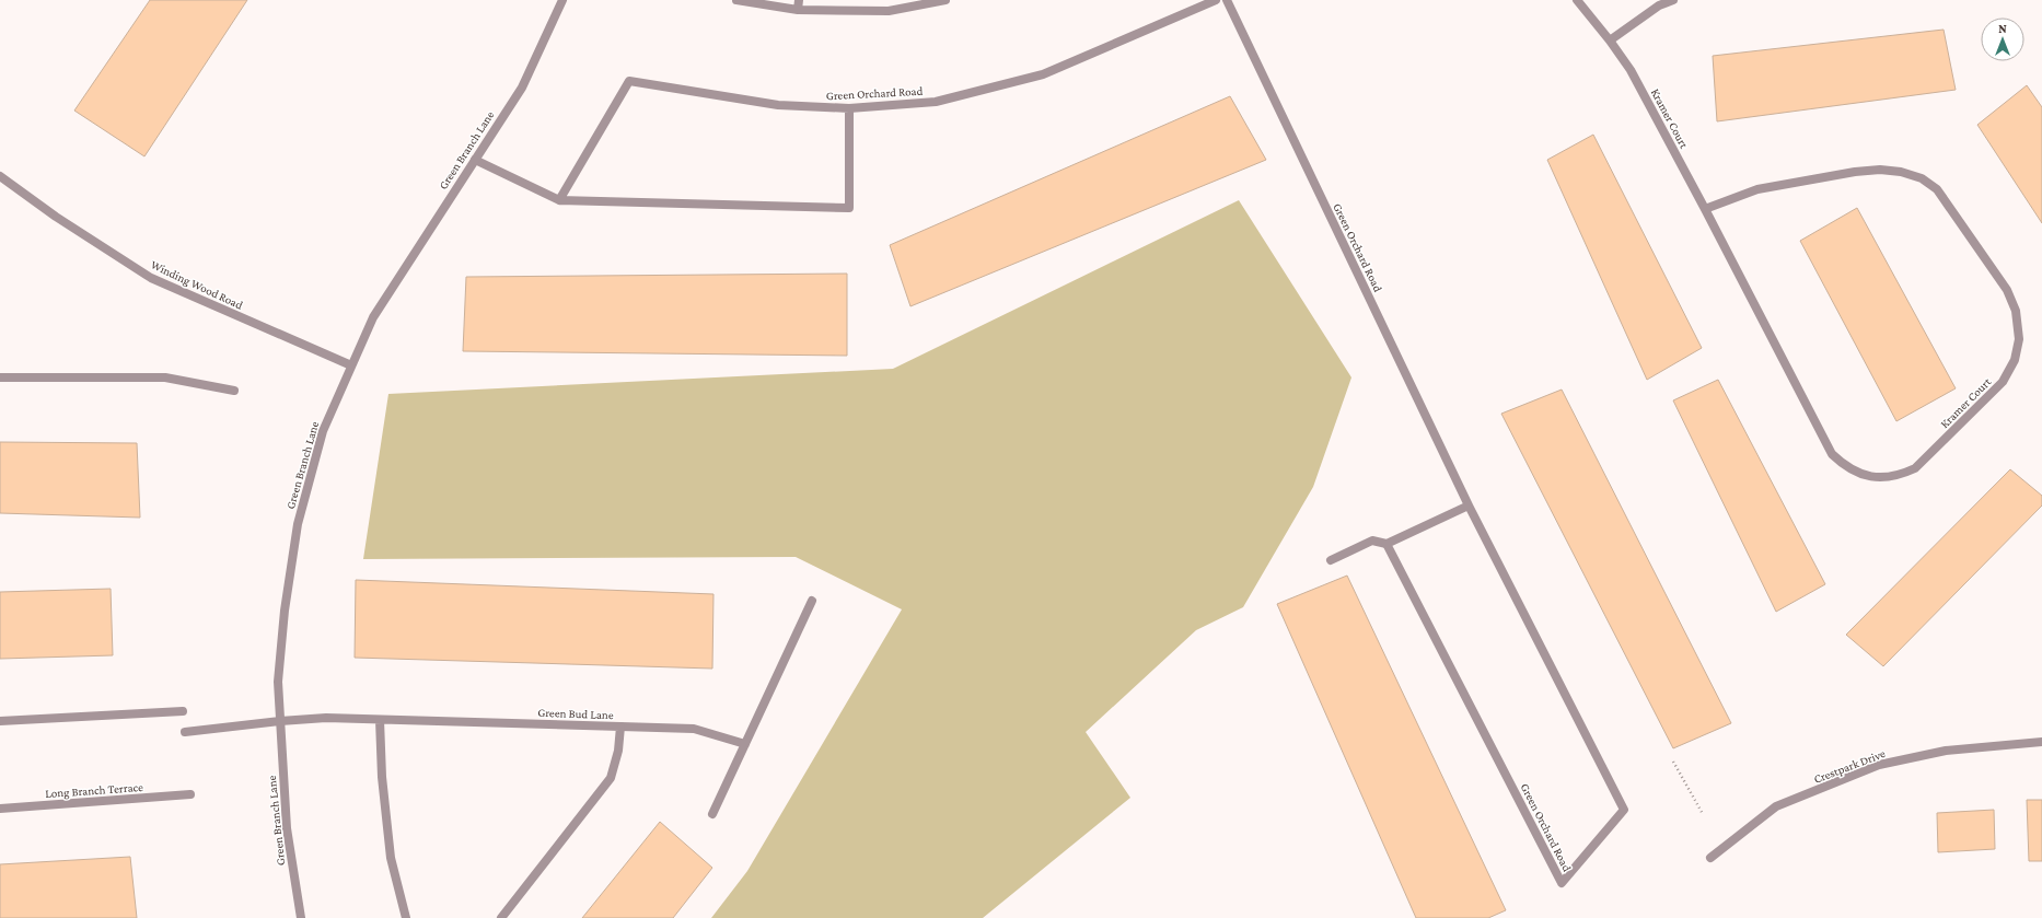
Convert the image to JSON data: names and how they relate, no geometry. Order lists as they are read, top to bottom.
{
  "streets": {
    "street": [
      "Green Orchard Road",
      "Kramer Court",
      "Green Branch Lane",
      "Winding Wood Road",
      "Green Bud Lane",
      "Crestpark Drive",
      "Long Branch Terrace"
    ]
  },
  "crossings": [
    ["Green Branch Lane", "Winding Wood Road"],
    ["Green Branch Lane", "Green Bud Lane"]
  ],
  "north": "top"
}
